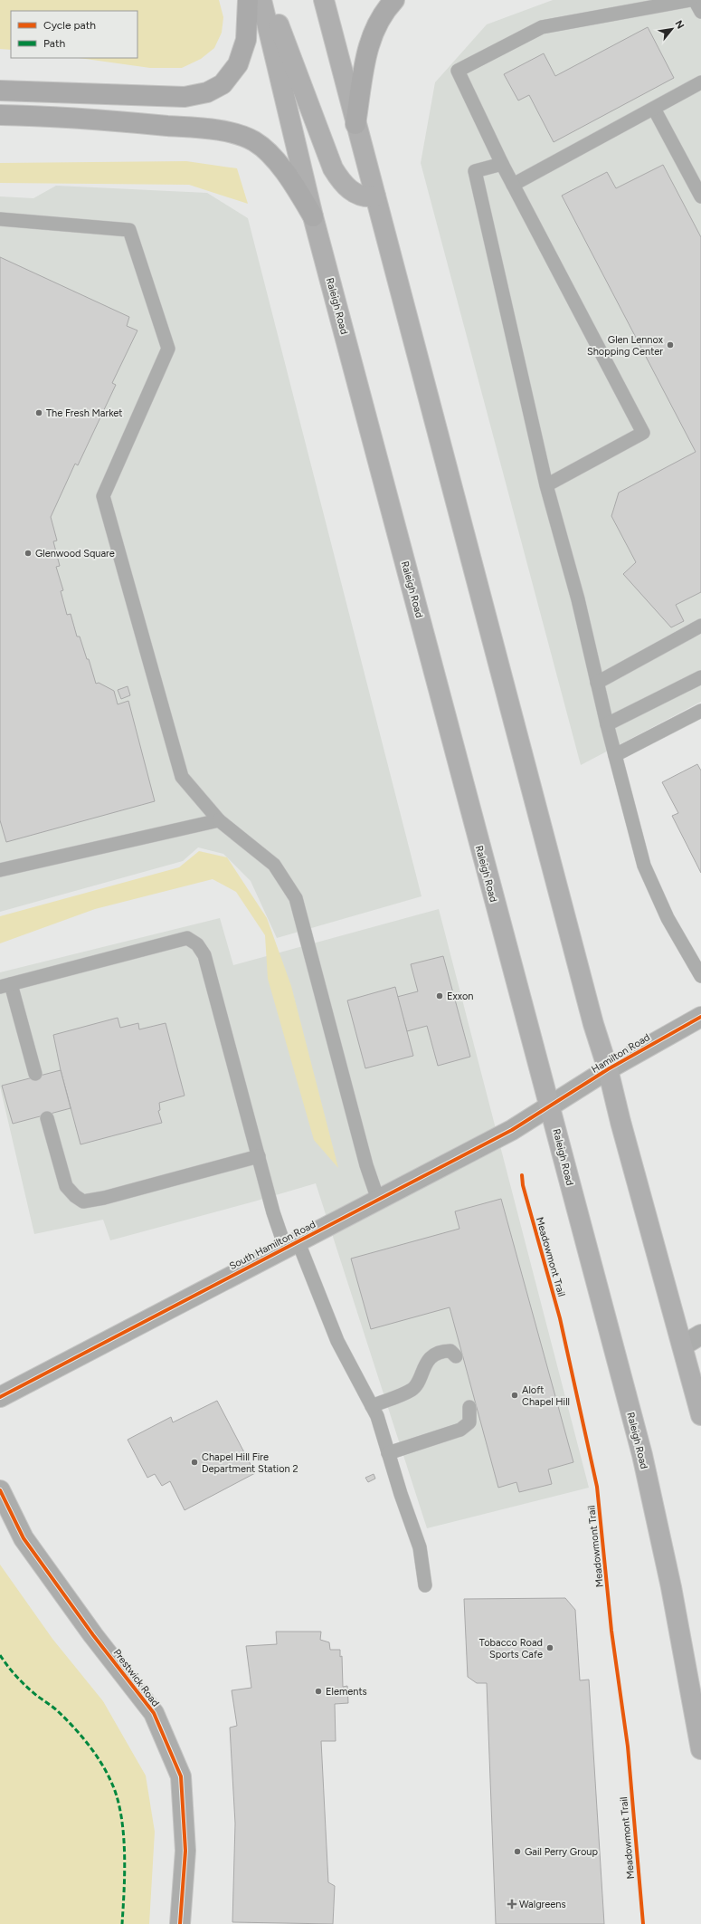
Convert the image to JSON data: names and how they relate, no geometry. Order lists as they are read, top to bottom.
{
  "streets": {
    "main road": ["Raleigh Road"],
    "street": ["Hamilton Road", "South Hamilton Road", "Prestwick Road"],
    "cycle path": ["Meadowmont Trail"]
  },
  "crossings": [
    ["Raleigh Road", "Hamilton Road"],
    ["Raleigh Road", "South Hamilton Road"],
    ["Hamilton Road", "South Hamilton Road"]
  ],
  "places": {
    "other": [
      "Glen Lennox Shopping Center",
      "The Fresh Market",
      "Glenwood Square",
      "Exxon",
      "Aloft Chapel Hill",
      "Chapel Hill Fire Department Station 2",
      "Tobacco Road Sports Cafe",
      "Elements",
      "Gail Perry Group"
    ],
    "health": ["Walgreens"]
  },
  "legend": ["Cycle path", "Path"],
  "north": "top right"
}
